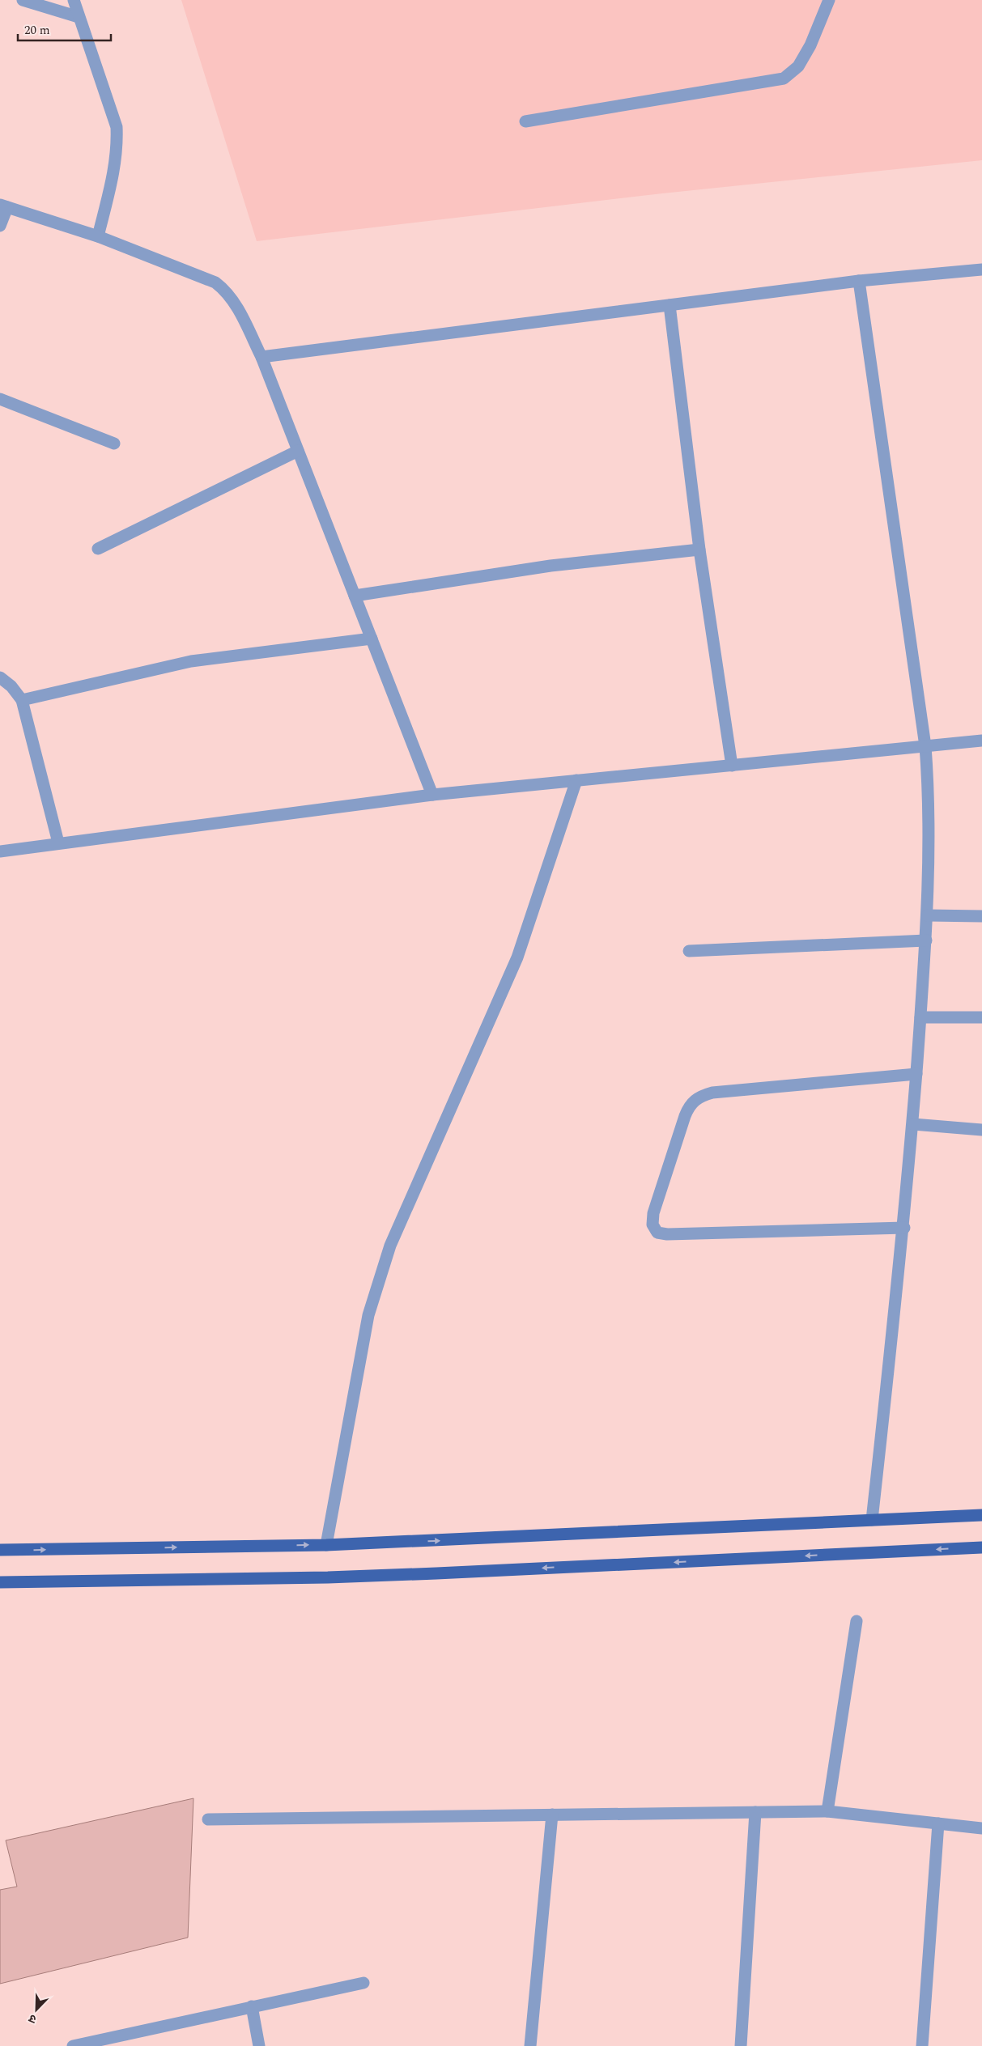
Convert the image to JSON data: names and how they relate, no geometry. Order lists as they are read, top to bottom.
{
  "scale_bar": "20 m",
  "north": "bottom left"
}
